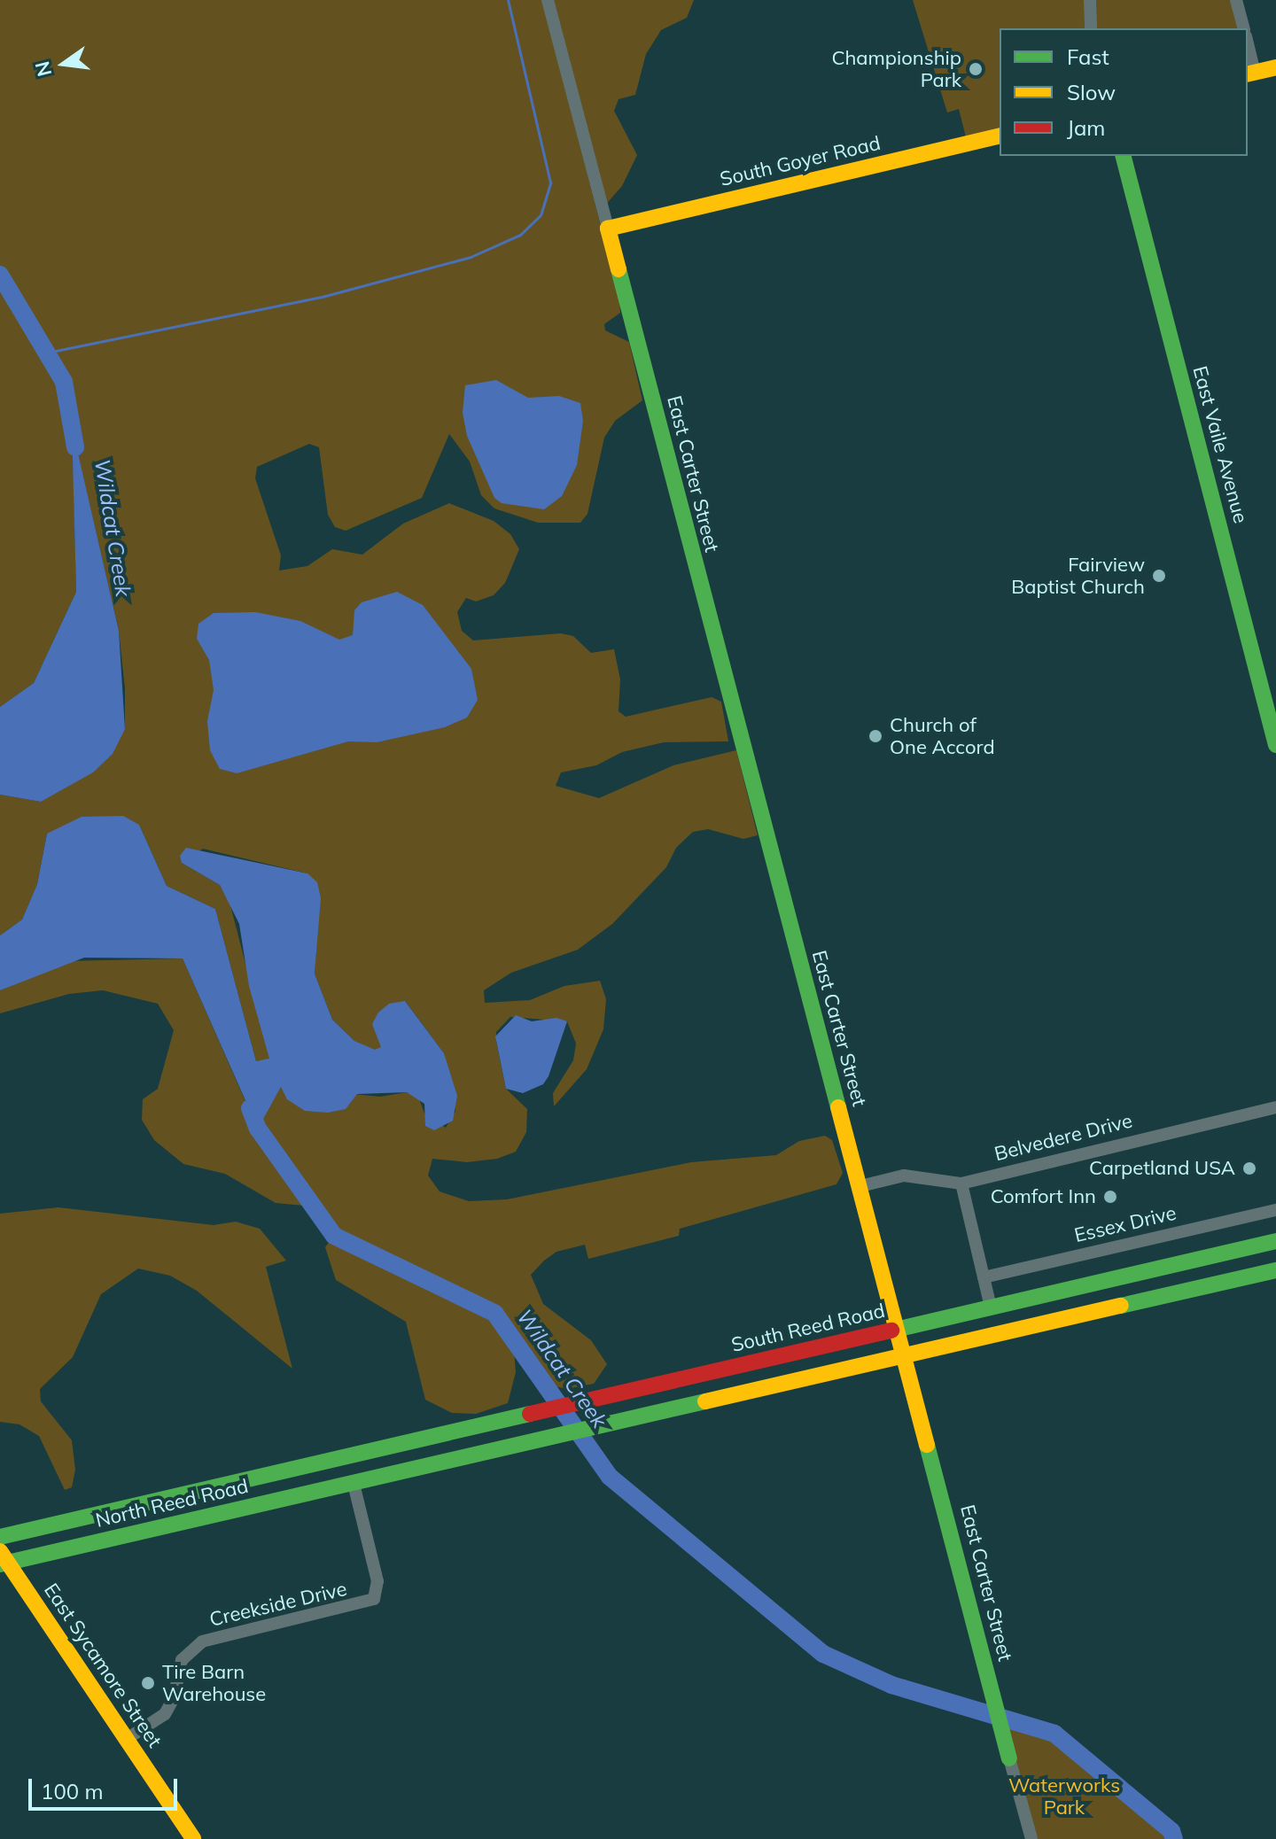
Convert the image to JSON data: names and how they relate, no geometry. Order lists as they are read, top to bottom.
{
  "streets": {
    "main road": [
      "South Goyer Road",
      "East Vaile Avenue",
      "East Carter Street",
      "South Reed Road",
      "North Reed Road",
      "East Sycamore Street"
    ],
    "street": ["Belvedere Drive", "Essex Drive", "Creekside Drive"]
  },
  "crossings": [
    ["South Goyer Road", "East Carter Street"],
    ["East Carter Street", "Belvedere Drive"],
    ["East Carter Street", "South Reed Road"],
    ["South Reed Road", "North Reed Road"],
    ["North Reed Road", "Creekside Drive"],
    ["North Reed Road", "East Sycamore Street"],
    ["Creekside Drive", "East Sycamore Street"]
  ],
  "water": ["Wildcat Creek"],
  "parks": ["Waterworks Park"],
  "places": [
    "Championship Park",
    "Fairview Baptist Church",
    "Church of One Accord",
    "Carpetland USA",
    "Comfort Inn",
    "Tire Barn Warehouse"
  ],
  "legend": ["Fast", "Slow", "Jam"],
  "scale_bar": "100 m",
  "north": "left"
}
